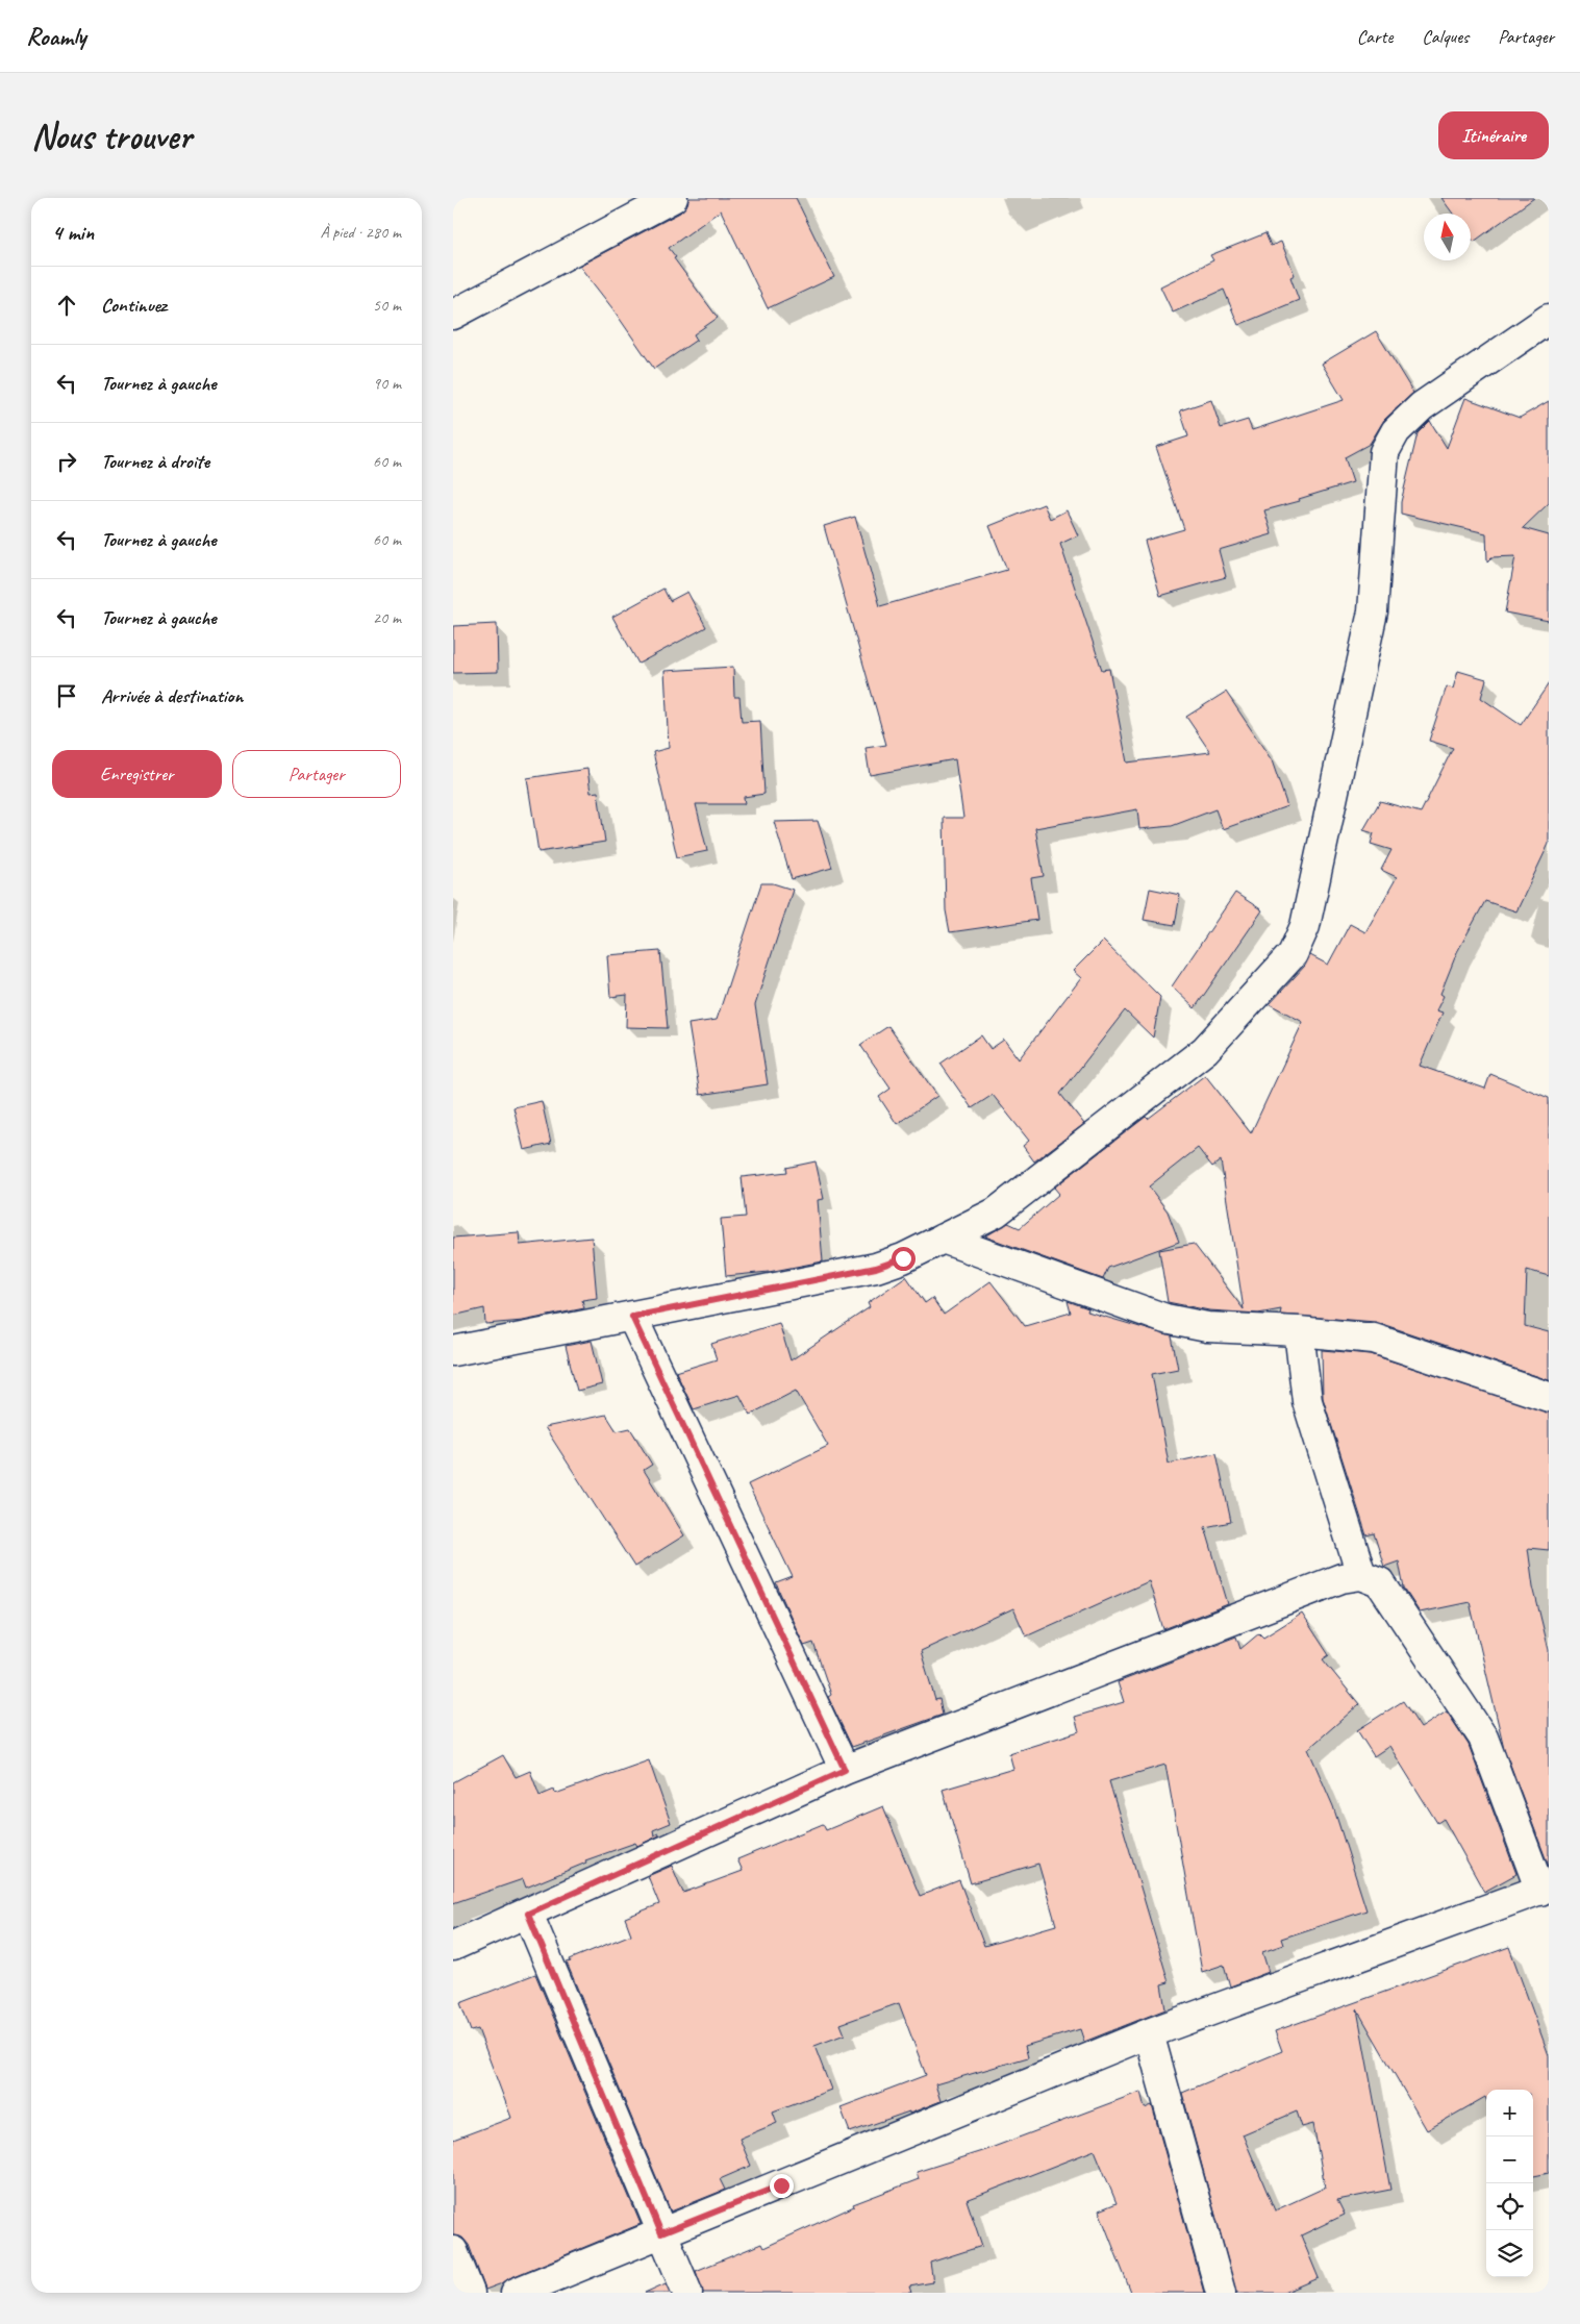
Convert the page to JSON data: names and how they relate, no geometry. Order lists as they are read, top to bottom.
{
  "north": "top",
  "page": {
    "header": "Roamly",
    "nav": ["Carte", "Calques", "Partager"],
    "buttons": [
      "Itinéraire",
      ["Enregistrer", "Partager"]
    ],
    "title": "Nous trouver",
    "heading": ["4 min", "À pied · 280 m"],
    "list": [
      ["Continuez", "50 m"],
      ["Tournez à gauche", "90 m"],
      ["Tournez à droite", "60 m"],
      ["Tournez à gauche", "60 m"],
      ["Tournez à gauche", "20 m"],
      "Arrivée à destination"
    ],
    "map_buttons": ["+", "−"]
  }
}
